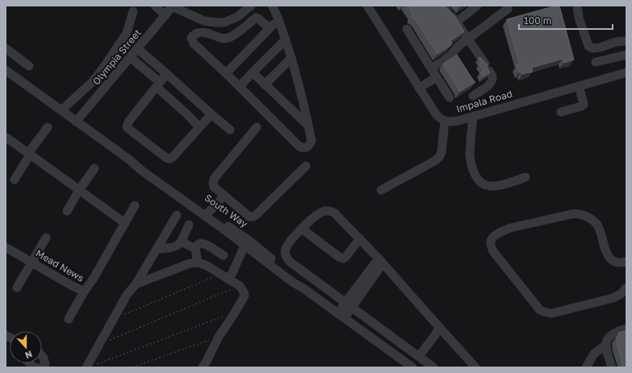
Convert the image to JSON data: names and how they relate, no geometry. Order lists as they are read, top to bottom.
{
  "streets": {
    "street": [
      "Olympia Street",
      "Impala Road",
      "South Way",
      "Mead News"
    ]
  },
  "crossings": [
    ["Olympia Street", "South Way"]
  ],
  "scale_bar": "100 m",
  "north": "bottom"
}
